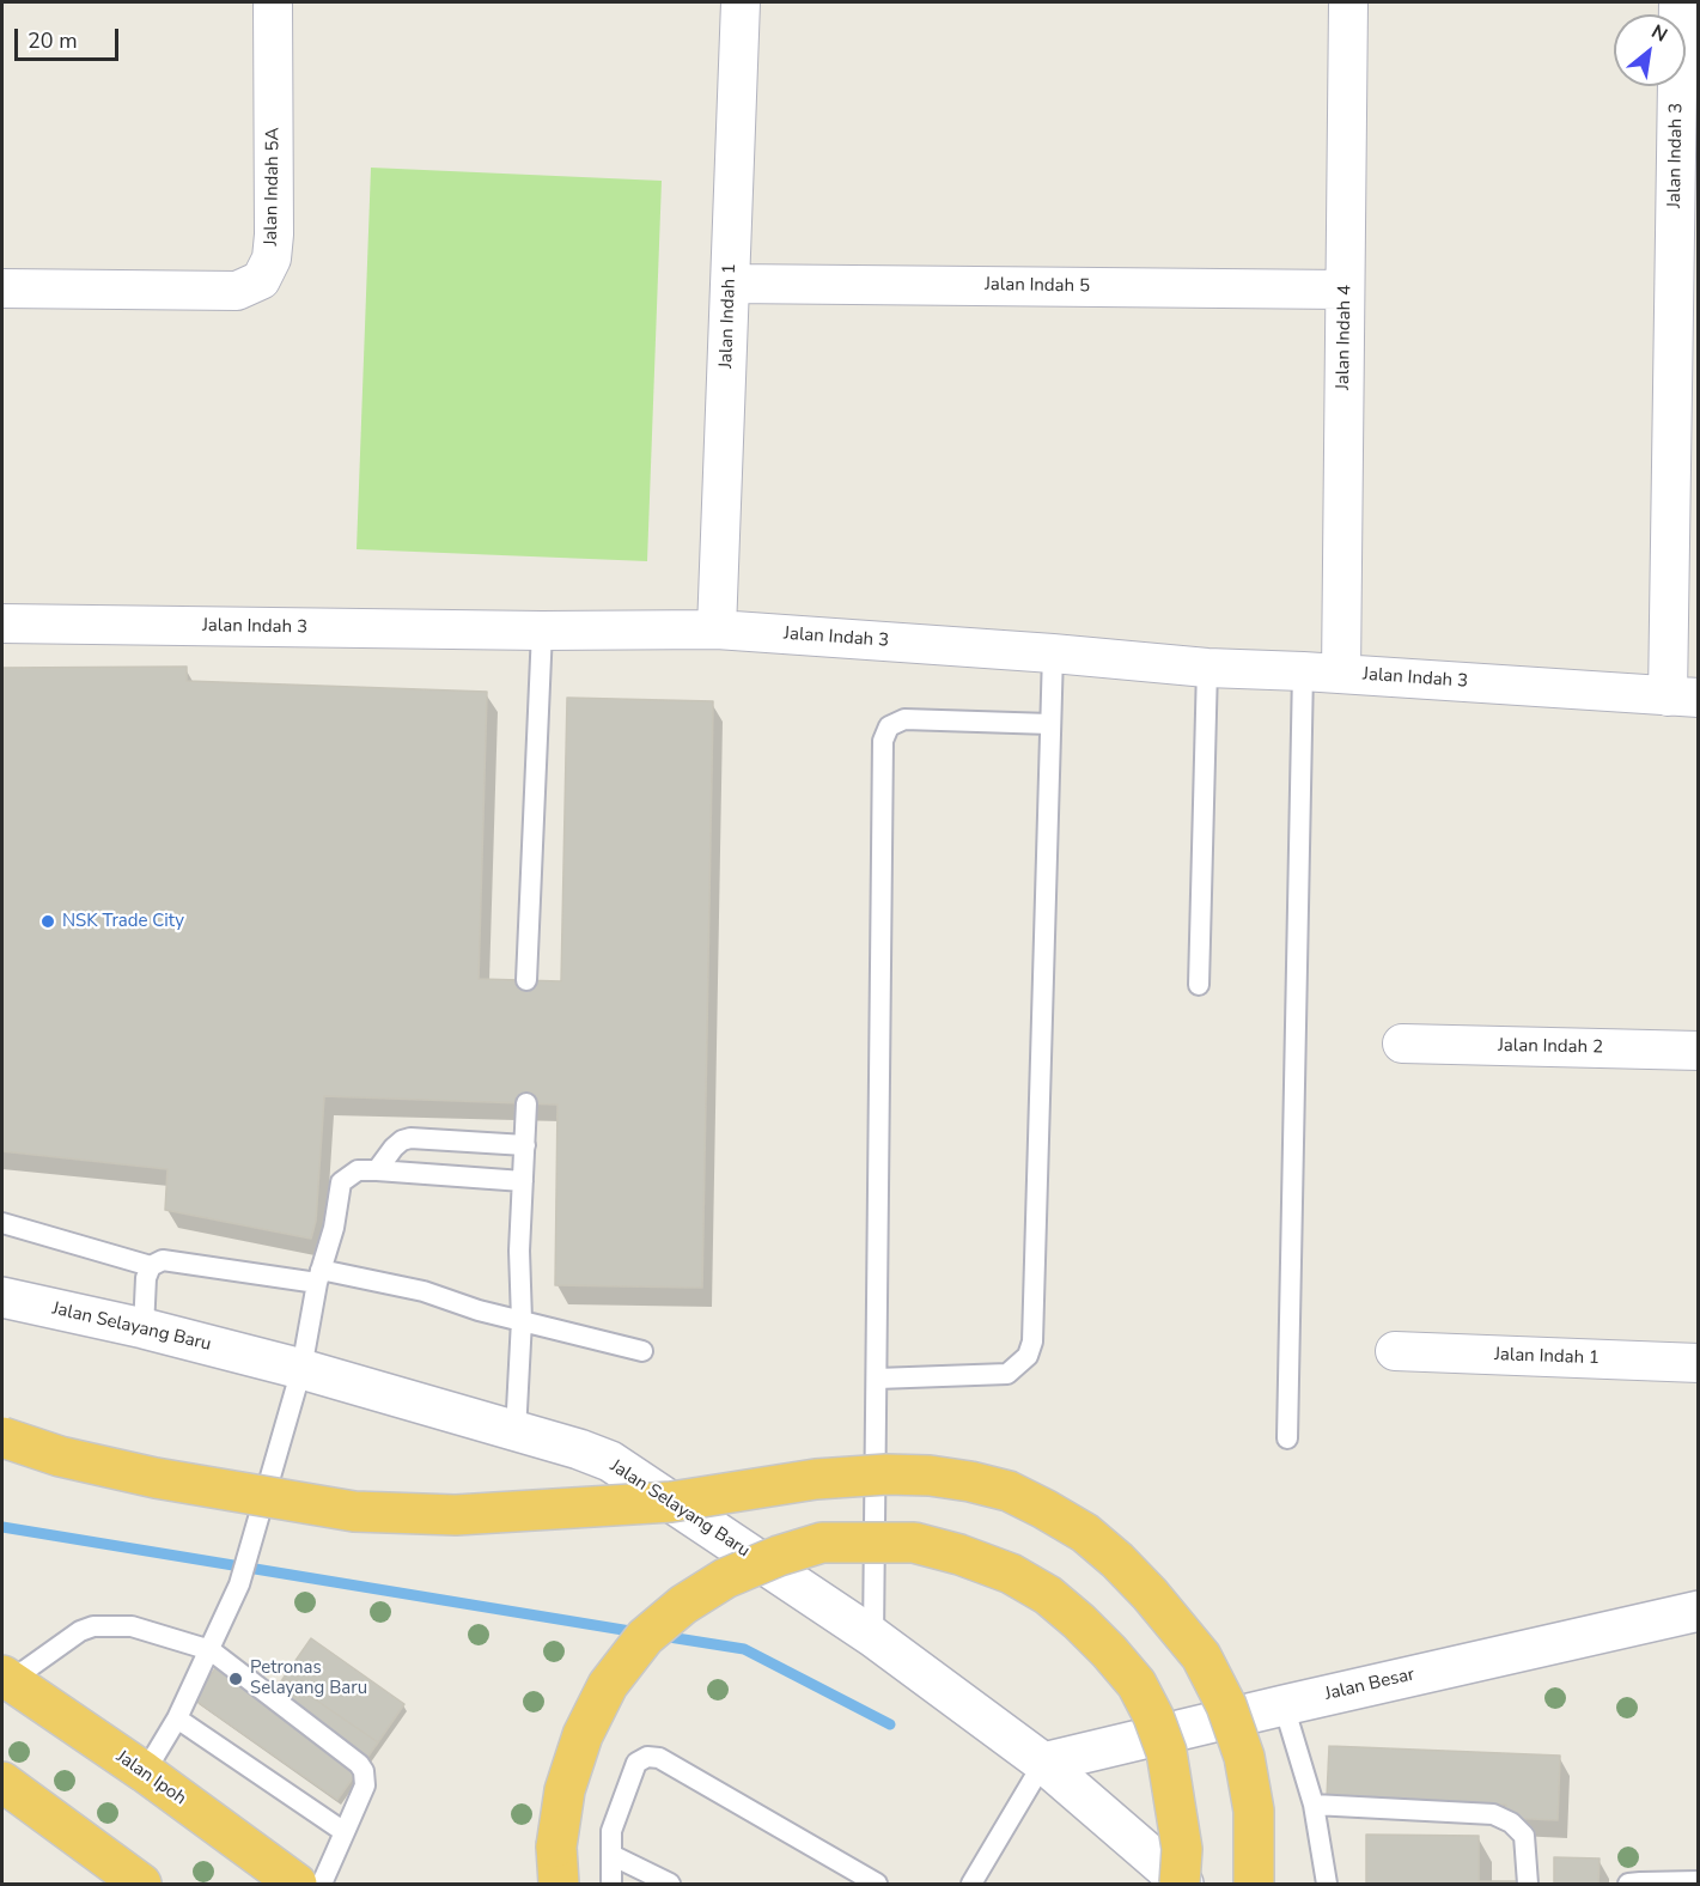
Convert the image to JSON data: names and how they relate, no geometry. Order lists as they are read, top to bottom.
{
  "streets": {
    "highway": ["Jalan Ipoh"],
    "street": [
      "Jalan Indah 3",
      "Jalan Indah 5A",
      "Jalan Indah 5",
      "Jalan Indah 1",
      "Jalan Indah 4",
      "Jalan Indah 2",
      "Jalan Selayang Baru",
      "Jalan Besar"
    ]
  },
  "crossings": [
    ["Jalan Indah 3", "Jalan Indah 1"],
    ["Jalan Indah 3", "Jalan Indah 4"],
    ["Jalan Indah 5", "Jalan Indah 1"],
    ["Jalan Indah 5", "Jalan Indah 4"],
    ["Jalan Selayang Baru", "Jalan Besar"]
  ],
  "places": ["NSK Trade City", "Petronas Selayang Baru"],
  "scale_bar": "20 m",
  "north": "top right"
}
